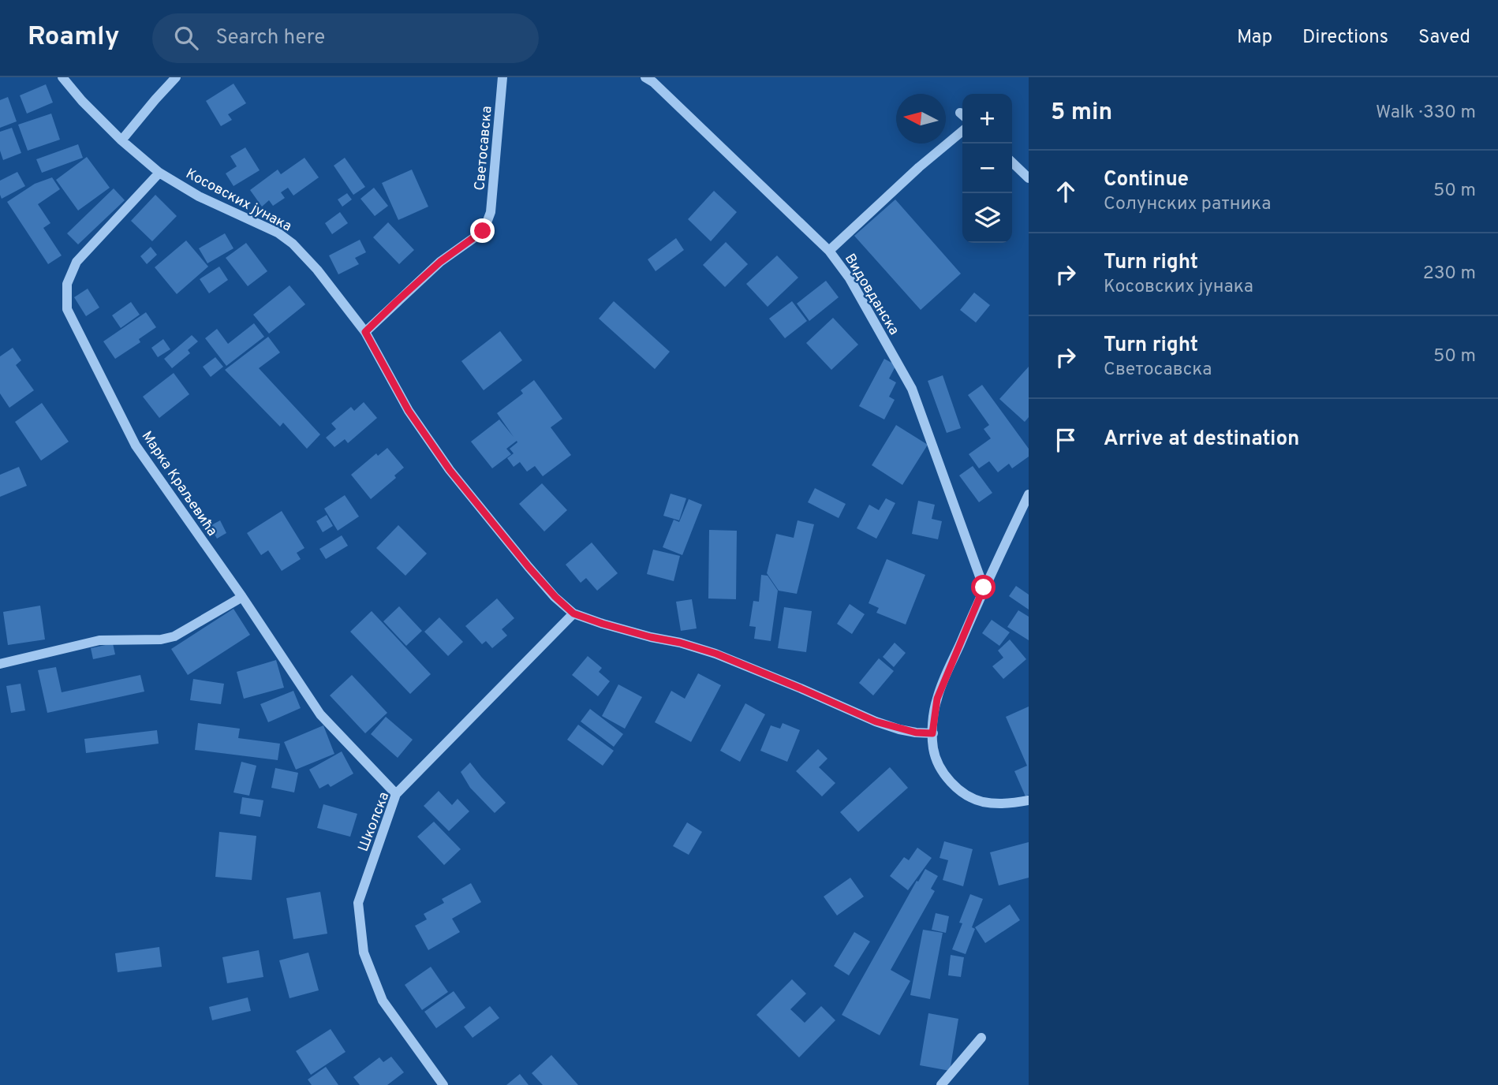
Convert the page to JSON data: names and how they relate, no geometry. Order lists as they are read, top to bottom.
{
  "streets": {
    "street": [
      "Светосавска",
      "Косовских јунака",
      "Видовданска",
      "Марка Краљевића",
      "Школска"
    ]
  },
  "crossings": [
    ["Светосавска", "Косовских јунака"],
    ["Косовских јунака", "Марка Краљевића"],
    ["Косовских јунака", "Школска"],
    ["Марка Краљевића", "Школска"]
  ],
  "north": "left",
  "page": {
    "header": "Roamly",
    "search": "Search here",
    "nav": ["Map", "Directions", "Saved"],
    "heading": ["5 min", "Walk · 330 m"],
    "map_buttons": ["+", "−"],
    "list": [
      ["Continue", "Солунских ратника", "50 m"],
      ["Turn right", "Косовских јунака", "230 m"],
      ["Turn right", "Светосавска", "50 m"],
      "Arrive at destination"
    ]
  }
}
